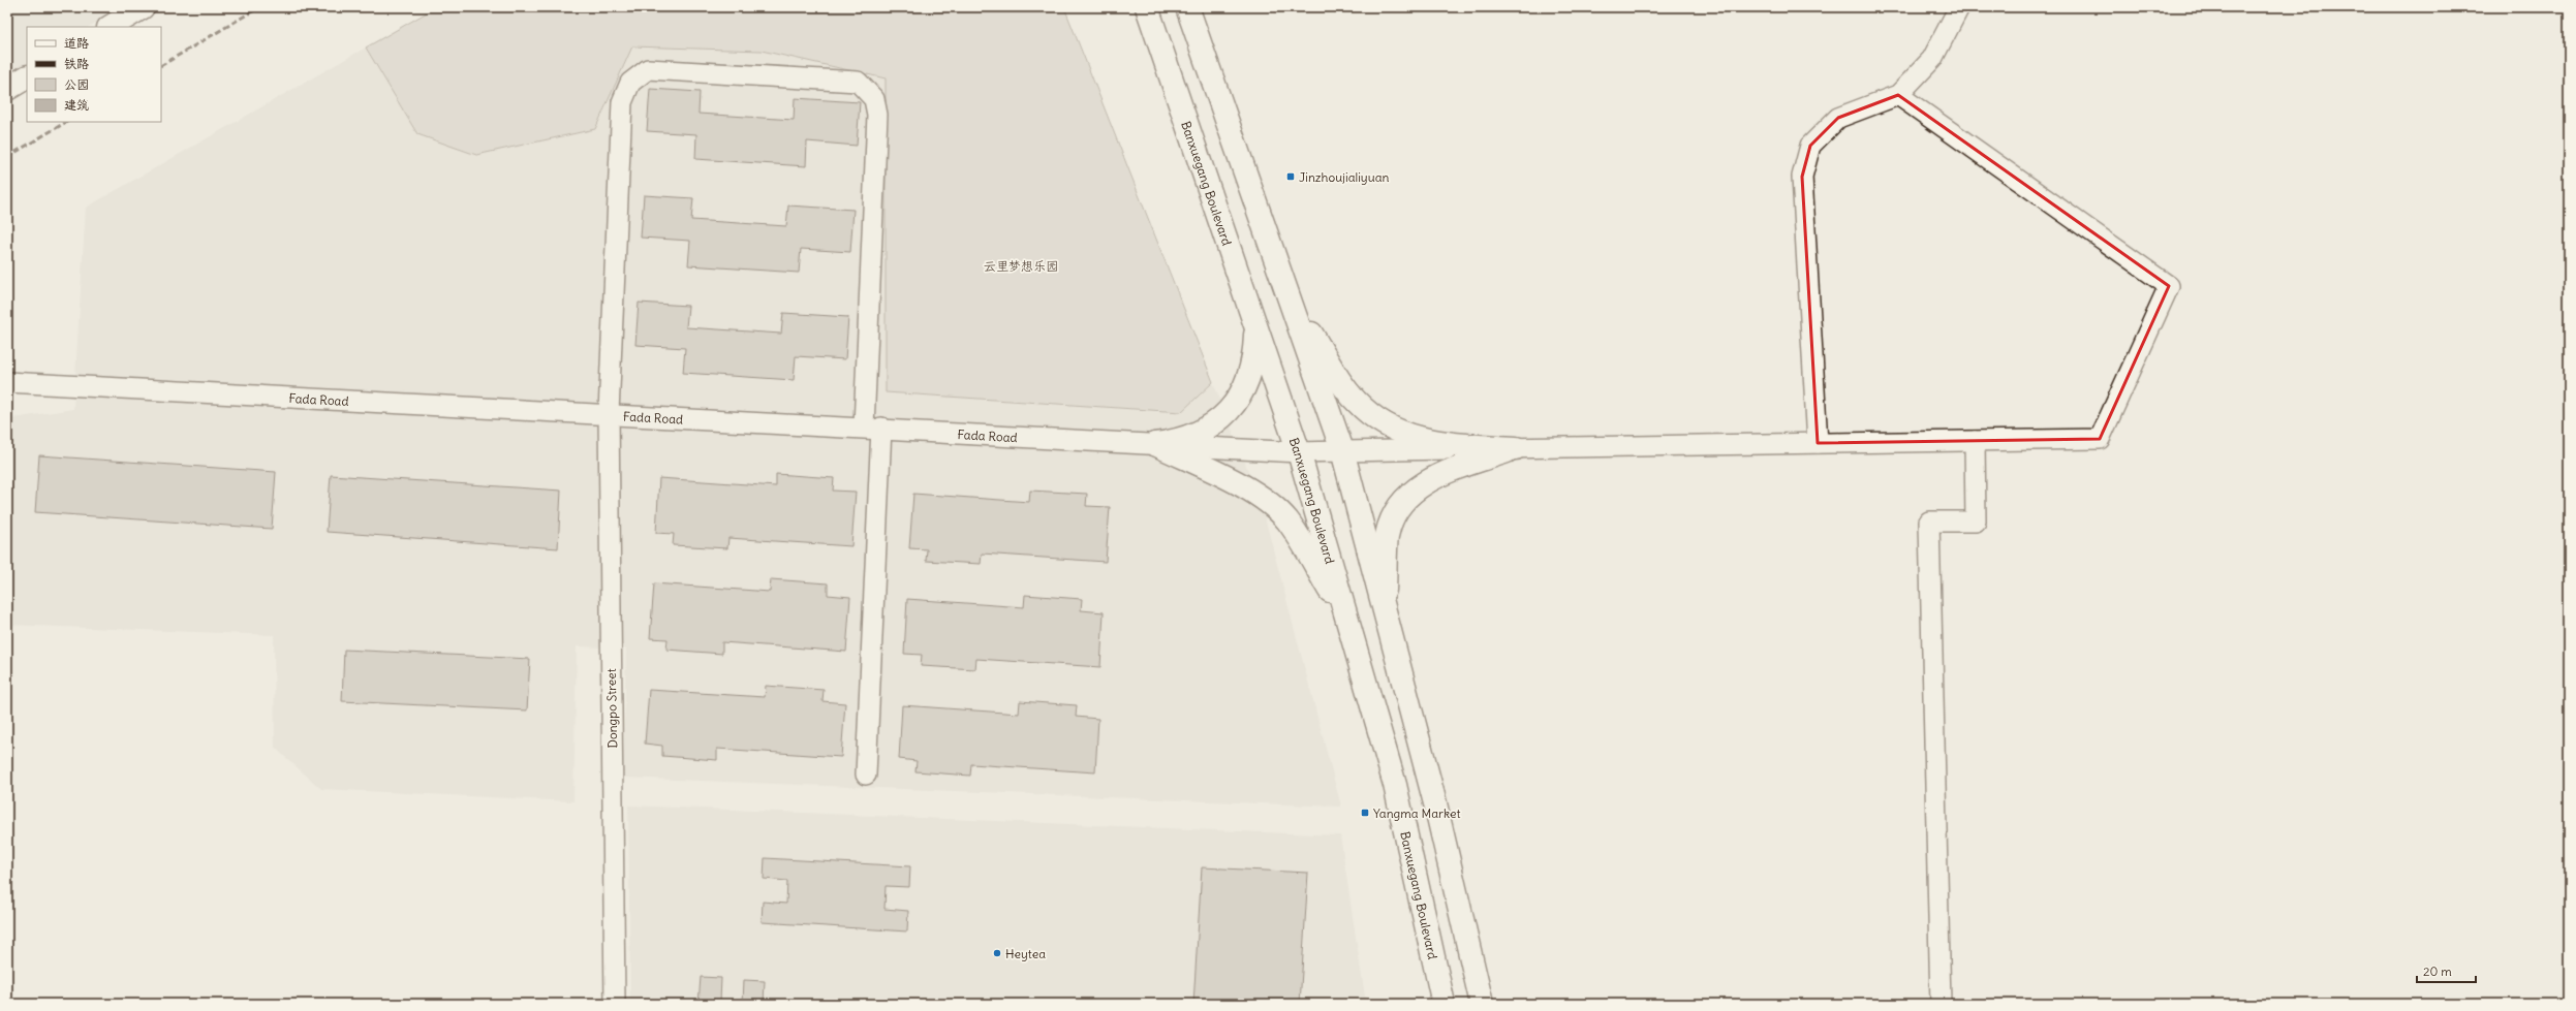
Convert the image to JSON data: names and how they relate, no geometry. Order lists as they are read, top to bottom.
{
  "streets": {
    "main road": ["Banxuegang Boulevard"],
    "street": ["Fada Road", "Dongpo Street"]
  },
  "crossings": [
    ["Banxuegang Boulevard", "Fada Road"],
    ["Fada Road", "Dongpo Street"]
  ],
  "parks": ["云里梦想乐园"],
  "places": {
    "transit": ["Jinzhoujialiyuan", "Yangma Market"],
    "other": ["Heytea"]
  },
  "legend": [
    "道路",
    "铁路",
    "公园",
    "建筑"
  ],
  "scale_bar": "20 m"
}
